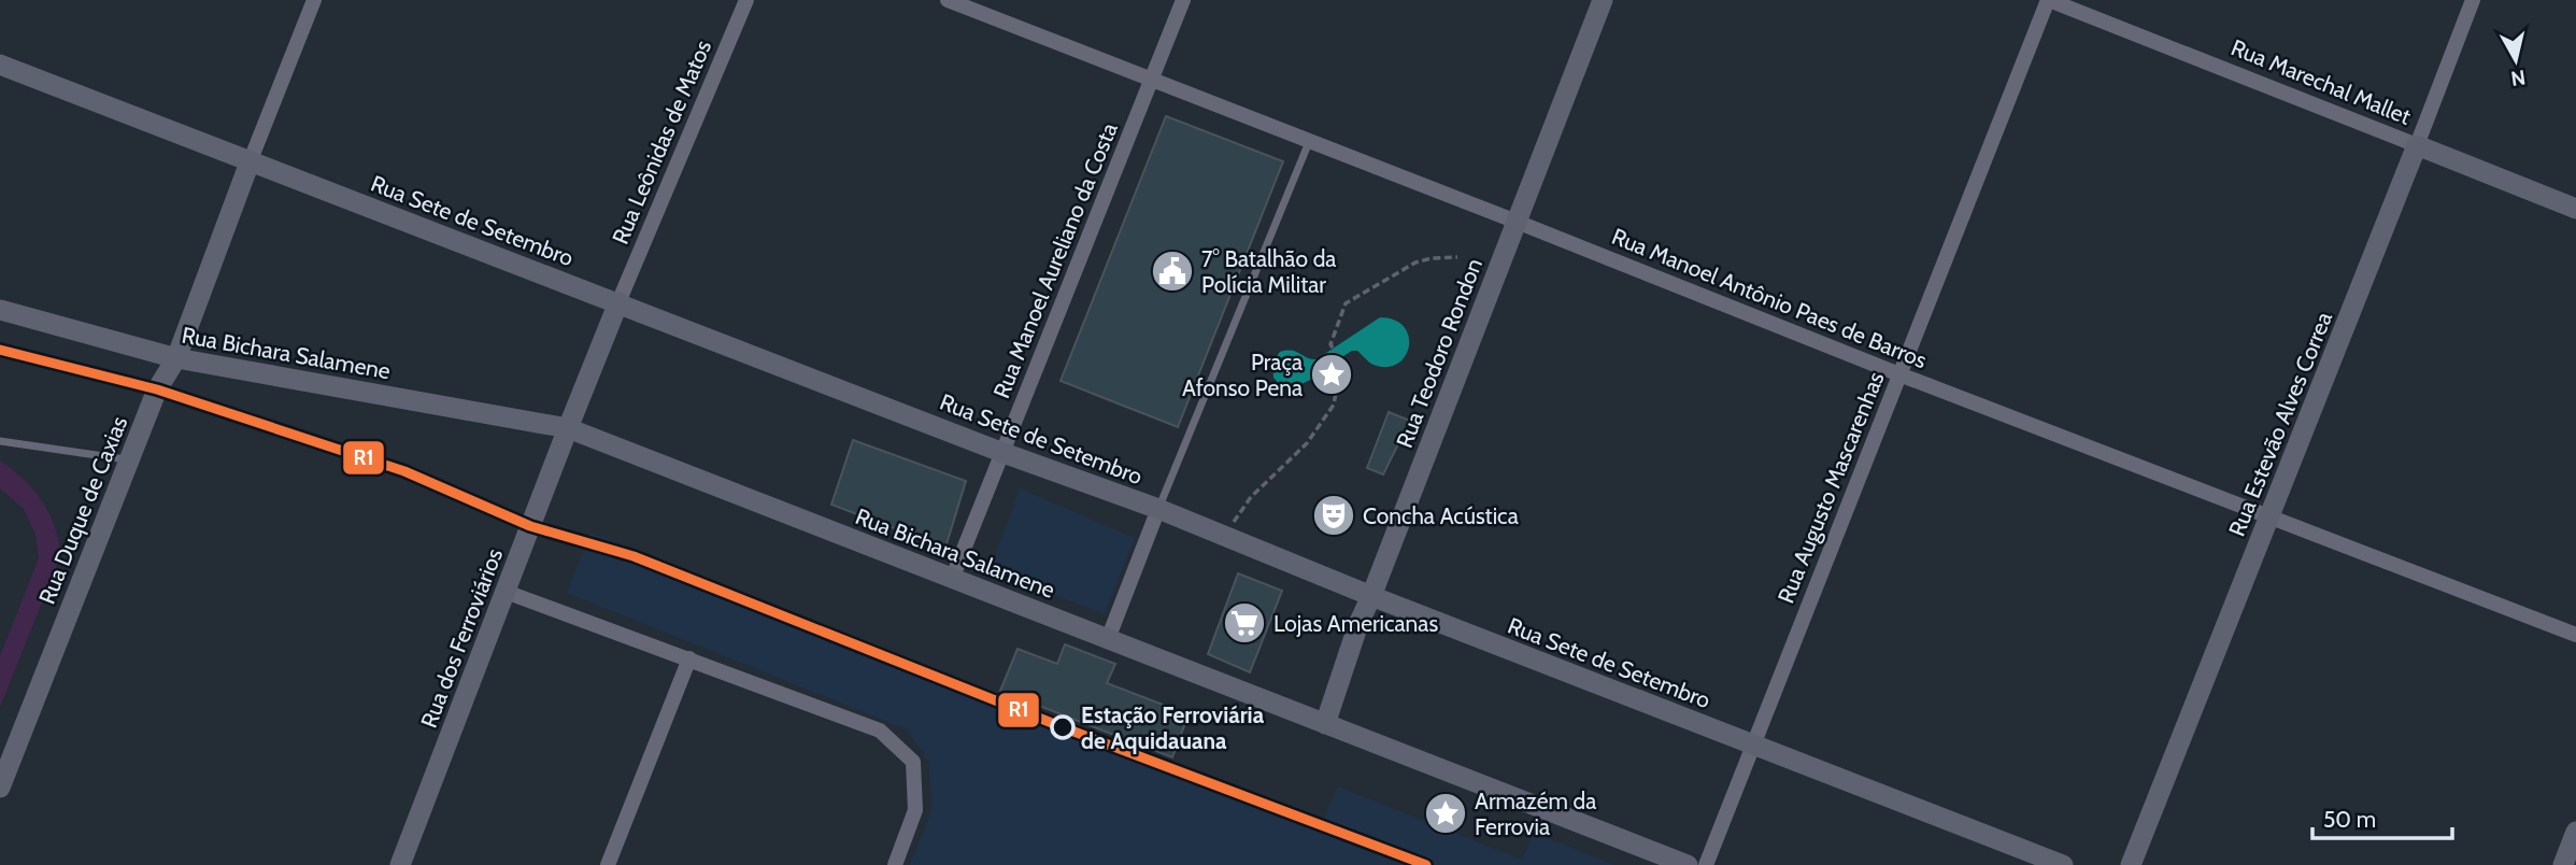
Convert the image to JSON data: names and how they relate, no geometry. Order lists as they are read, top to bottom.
{
  "streets": {
    "main road": [
      "Rua Marechal Mallet",
      "Rua Sete de Setembro",
      "Rua Bichara Salamene",
      "Rua Teodoro Rondon",
      "Rua Estevão Alves Correa",
      "Rua Duque de Caxias",
      "Rua dos Ferroviários"
    ],
    "street": [
      "Rua Leônidas de Matos",
      "Rua Manoel Aureliano da Costa",
      "Rua Manoel Antônio Paes de Barros",
      "Rua Augusto Mascarenhas"
    ]
  },
  "crossings": [
    ["Rua Marechal Mallet", "Rua Estevão Alves Correa"],
    ["Rua Marechal Mallet", "Rua Augusto Mascarenhas"],
    ["Rua Leônidas de Matos", "Rua Sete de Setembro"],
    ["Rua Sete de Setembro", "Rua Manoel Aureliano da Costa"],
    ["Rua Sete de Setembro", "Rua Teodoro Rondon"],
    ["Rua Sete de Setembro", "Rua Augusto Mascarenhas"],
    ["Rua Sete de Setembro", "Rua Duque de Caxias"],
    ["Rua Manoel Aureliano da Costa", "Rua Manoel Antônio Paes de Barros"],
    ["Rua Manoel Aureliano da Costa", "Rua Bichara Salamene"],
    ["Rua Manoel Antônio Paes de Barros", "Rua Teodoro Rondon"],
    ["Rua Manoel Antônio Paes de Barros", "Rua Estevão Alves Correa"],
    ["Rua Manoel Antônio Paes de Barros", "Rua Augusto Mascarenhas"],
    ["Rua Bichara Salamene", "Rua Teodoro Rondon"],
    ["Rua Bichara Salamene", "Rua Duque de Caxias"],
    ["Rua Bichara Salamene", "Rua dos Ferroviários"]
  ],
  "places": {
    "public building": ["7° Batalhão da Polícia Militar"],
    "place": ["Praça Afonso Pena", "Armazém da Ferrovia"],
    "theatre": ["Concha Acústica"],
    "supermarket": ["Lojas Americanas"],
    "other": ["Estação Ferroviária de Aquidauana"]
  },
  "lines": ["transit line R1"],
  "scale_bar": "50 m",
  "north": "bottom"
}
